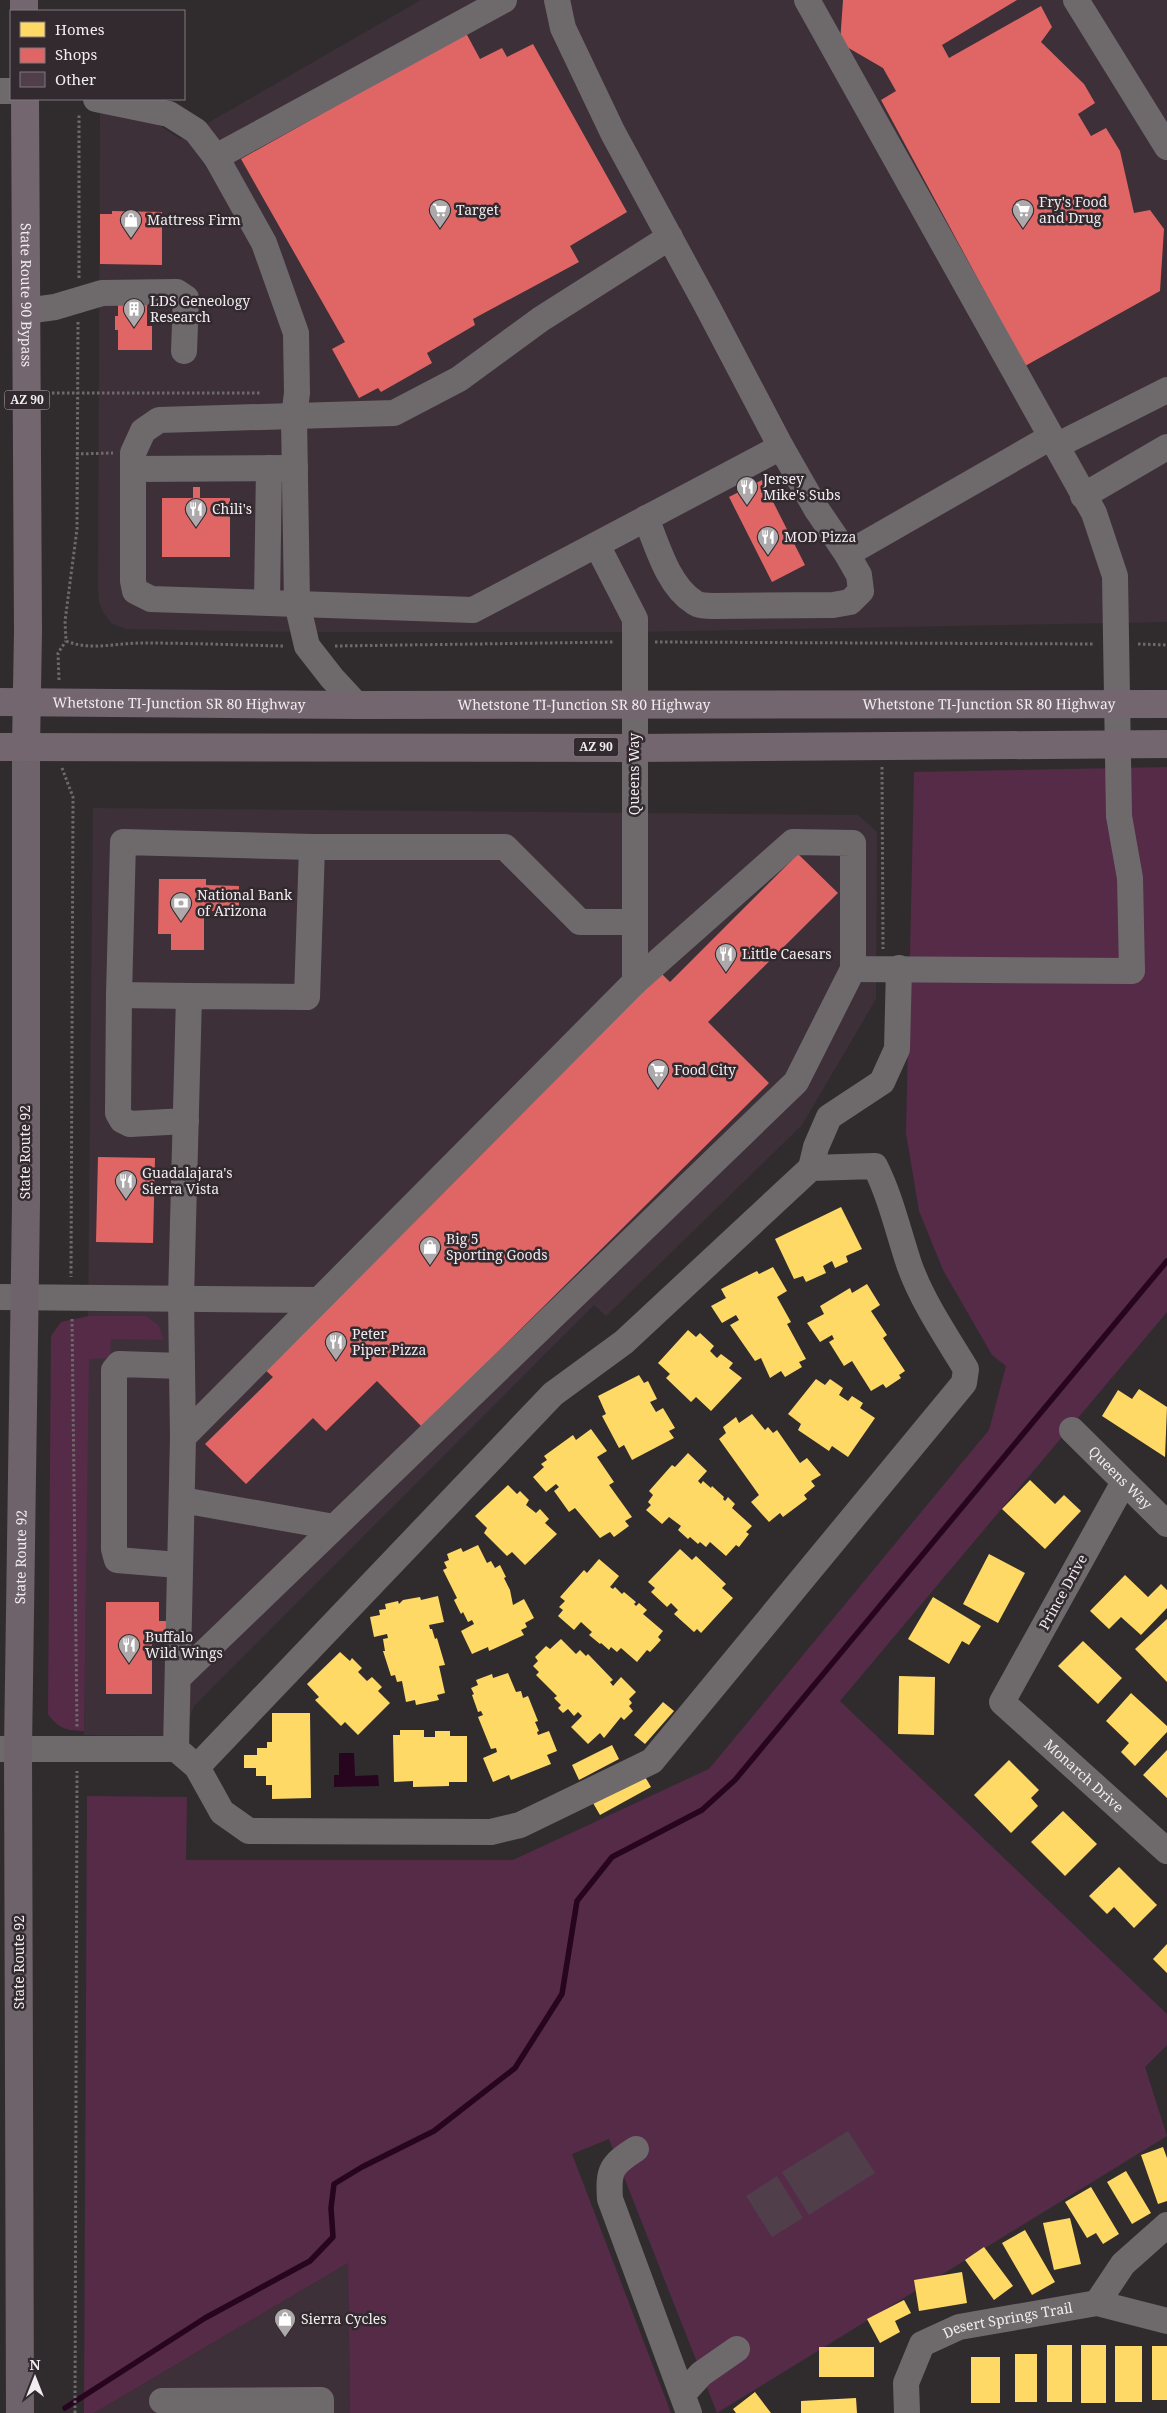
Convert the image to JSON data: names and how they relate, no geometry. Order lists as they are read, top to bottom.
{
  "streets": {
    "highway": [
      "State Route 90 Bypass",
      "AZ 90",
      "Whetstone TI-Junction SR 80 Highway",
      "State Route 92"
    ],
    "street": [
      "Queens Way",
      "Prince Drive",
      "Monarch Drive",
      "Desert Springs Trail"
    ]
  },
  "crossings": [
    ["State Route 90 Bypass", "Whetstone TI-Junction SR 80 Highway"],
    ["State Route 90 Bypass", "State Route 92"],
    ["AZ 90", "Queens Way"],
    ["AZ 90", "State Route 92"],
    ["Whetstone TI-Junction SR 80 Highway", "Queens Way"],
    ["Whetstone TI-Junction SR 80 Highway", "State Route 92"],
    ["Queens Way", "Prince Drive"],
    ["Prince Drive", "Monarch Drive"]
  ],
  "places": {
    "supermarket": ["Target", "Fry's Food and Drug", "Food City"],
    "shop": ["Mattress Firm", "Big 5 Sporting Goods", "Sierra Cycles"],
    "building": ["LDS Geneology Research"],
    "restaurant": [
      "Jersey Mike's Subs",
      "Chili's",
      "MOD Pizza",
      "Little Caesars",
      "Guadalajara's Sierra Vista",
      "Peter Piper Pizza",
      "Buffalo Wild Wings"
    ],
    "bank": ["National Bank of Arizona"]
  },
  "legend": ["Homes", "Shops", "Other"],
  "north": "top"
}
